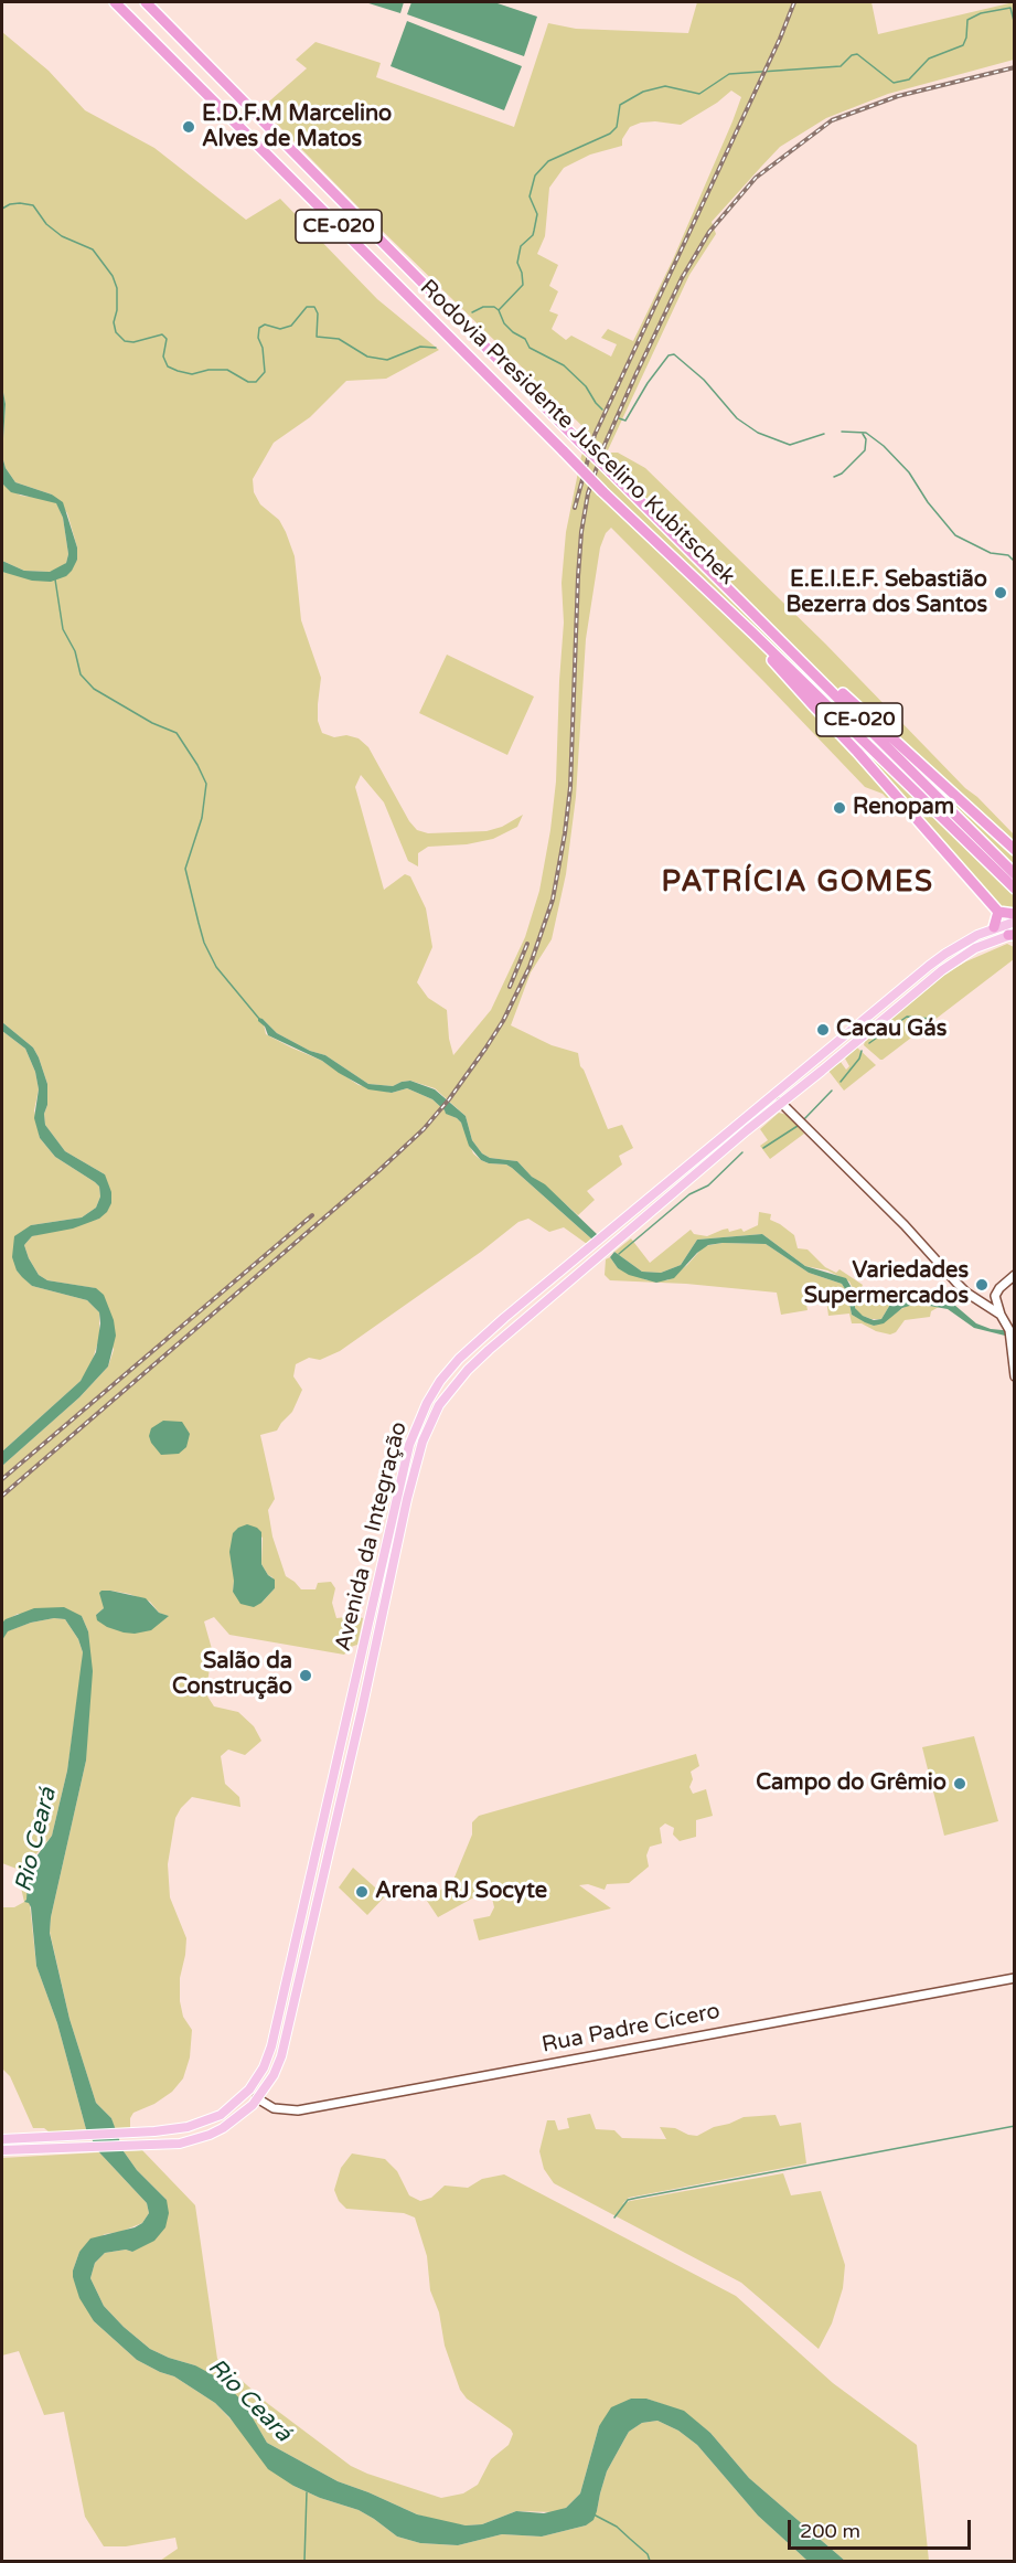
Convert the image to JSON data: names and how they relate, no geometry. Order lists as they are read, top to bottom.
{
  "streets": {
    "highway": ["CE-020", "Rodovia Presidente Juscelino Kubitschek"],
    "main road": ["Avenida da Integração"],
    "street": ["Rua Padre Cícero"]
  },
  "crossings": [
    ["Avenida da Integração", "Rua Padre Cícero"]
  ],
  "districts": ["PATRÍCIA GOMES"],
  "water": ["Rio Ceará"],
  "places": [
    "E.D.F.M Marcelino Alves de Matos",
    "E.E.I.E.F. Sebastião Bezerra dos Santos",
    "Renopam",
    "Cacau Gás",
    "Variedades Supermercados",
    "Salão da Construção",
    "Campo do Grêmio",
    "Arena RJ Socyte"
  ],
  "scale_bar": "200 m"
}
